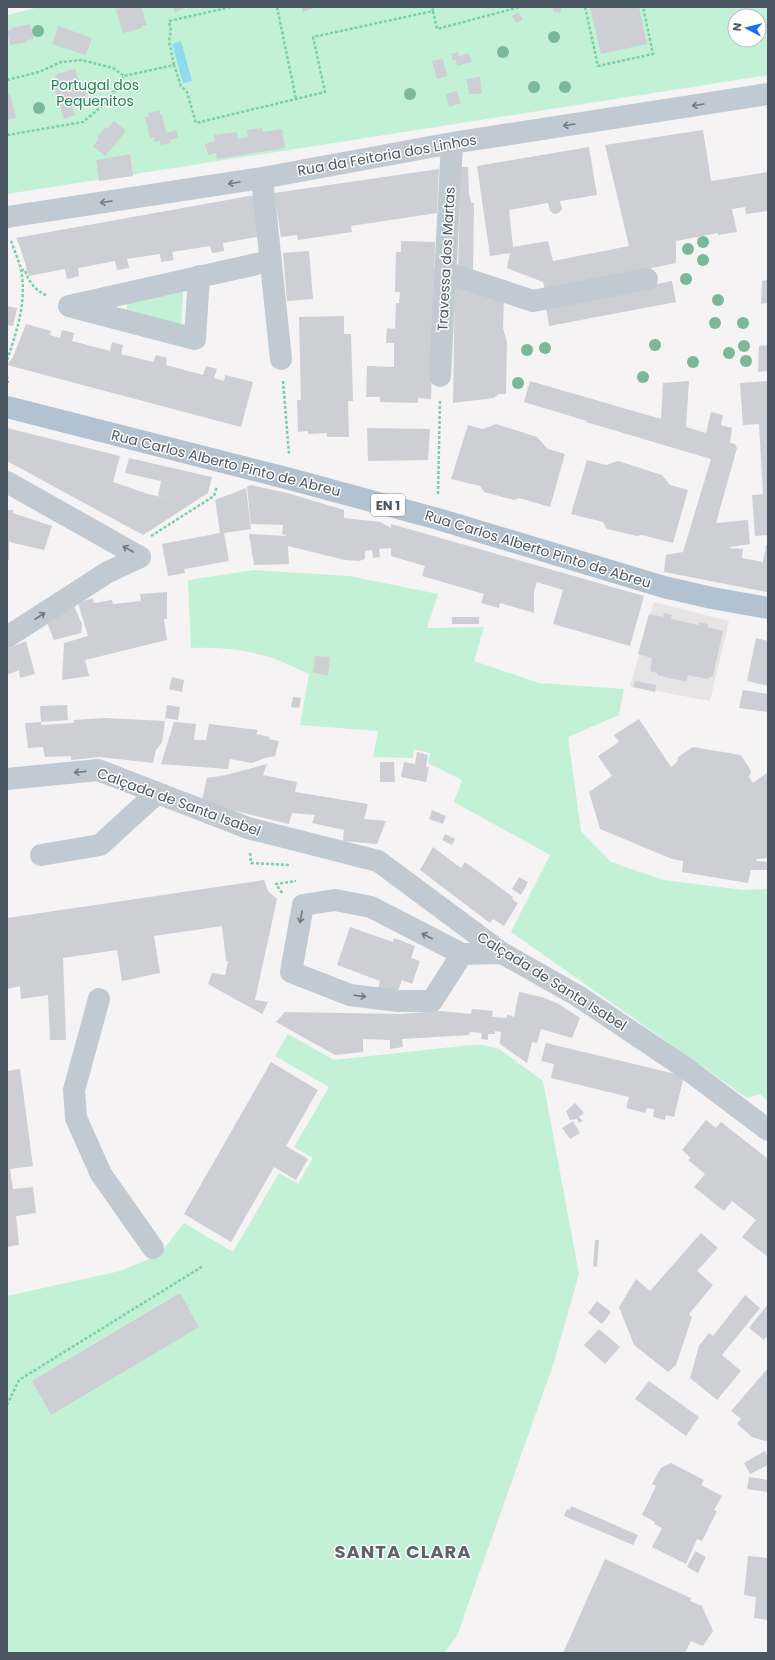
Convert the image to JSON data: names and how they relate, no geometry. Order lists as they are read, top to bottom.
{
  "streets": {
    "main road": ["Rua Carlos Alberto Pinto de Abreu", "EN 1"],
    "street": ["Rua da Feitoria dos Linhos", "Travessa dos Martas", "Calçada de Santa Isabel"]
  },
  "crossings": [
    ["Rua da Feitoria dos Linhos", "Travessa dos Martas"]
  ],
  "districts": ["SANTA CLARA"],
  "parks": ["Portugal dos Pequenitos"],
  "north": "left"
}
